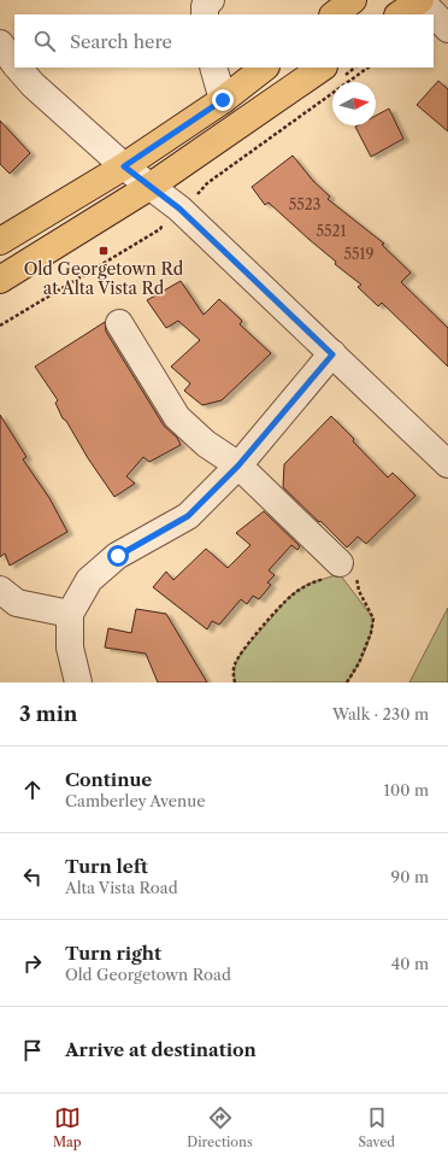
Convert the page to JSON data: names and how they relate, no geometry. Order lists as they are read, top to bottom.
{
  "places": {
    "transit": ["Old Georgetown Rd at Alta Vista Rd"]
  },
  "house_numbers": ["5523", "5521", "5519"],
  "north": "right",
  "page": {
    "search": "Search here",
    "heading": ["3 min", "Walk · 230 m"],
    "list": [
      ["Continue", "Camberley Avenue", "100 m"],
      ["Turn left", "Alta Vista Road", "90 m"],
      ["Turn right", "Old Georgetown Road", "40 m"],
      "Arrive at destination"
    ],
    "nav": ["Map", "Directions", "Saved"]
  }
}
